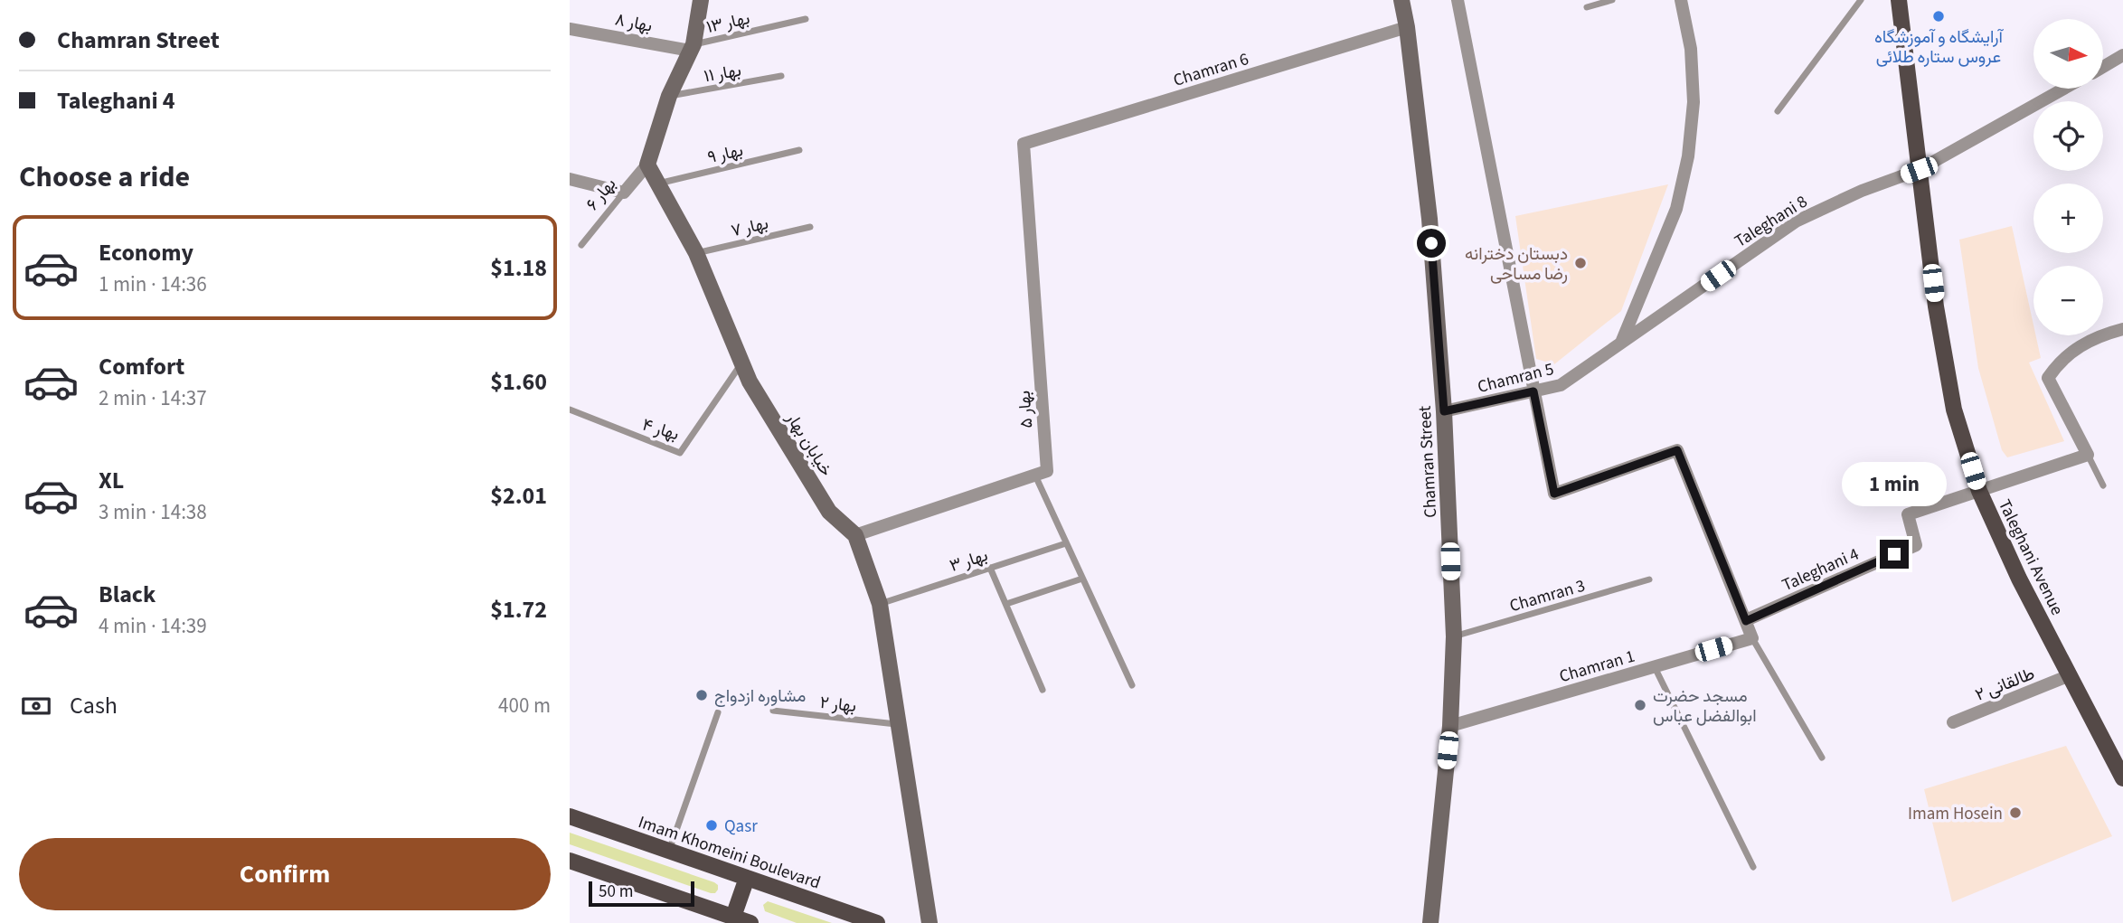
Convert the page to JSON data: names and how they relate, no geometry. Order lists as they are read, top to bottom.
{
  "streets": {
    "main road": ["Taleghani Avenue", "Imam Khomeini Boulevard"],
    "street": [
      "بهار ۸",
      "Chamran 6",
      "بهار ۶",
      "Taleghani 8",
      "Chamran 5",
      "بهار ۵",
      "خیابان بهار",
      "Chamran Street",
      "Taleghani 4",
      "Chamran 1",
      "طالقانی ۲"
    ],
    "lane": [
      "بهار ۱۳",
      "بهار ۱۱",
      "بهار ۹",
      "بهار ۷",
      "بهار ۴",
      "بهار ۳",
      "Chamran 3",
      "بهار ۲"
    ]
  },
  "crossings": [
    ["بهار ۸", "بهار ۱۳"],
    ["Chamran 6", "بهار ۵"],
    ["Chamran 6", "Chamran Street"],
    ["بهار ۹", "خیابان بهار"],
    ["بهار ۶", "خیابان بهار"],
    ["Taleghani 8", "Chamran 5"],
    ["Taleghani 8", "Taleghani Avenue"],
    ["بهار ۷", "خیابان بهار"],
    ["Chamran 5", "Chamran Street"],
    ["بهار ۴", "خیابان بهار"],
    ["خیابان بهار", "بهار ۳"],
    ["خیابان بهار", "بهار ۲"],
    ["Chamran Street", "Chamran 3"],
    ["Chamran Street", "Chamran 1"],
    ["Taleghani Avenue", "Taleghani 4"],
    ["Taleghani Avenue", "طالقانی ۲"]
  ],
  "places": [
    "آرایشگاه و آموزشگاه عروس ستاره طلائی",
    "دبستان دخترانه رضا مساحی",
    "مشاوره ازدواج",
    "مسجد حضرت ابوالفضل عباس",
    "Imam Hosein",
    "Qasr"
  ],
  "scale_bar": "50 m",
  "north": "right",
  "page": {
    "banner": ["Chamran Street", "Taleghani 4"],
    "map_buttons": ["+", "−"],
    "heading": "Choose a ride",
    "list": [
      {
        "name": "Economy",
        "note": "1 min · 14:36",
        "value": "$1.18"
      },
      {
        "name": "Comfort",
        "note": "2 min · 14:37",
        "value": "$1.60"
      },
      {
        "name": "XL",
        "note": "3 min · 14:38",
        "value": "$2.01"
      },
      {
        "name": "Black",
        "note": "4 min · 14:39",
        "value": "$1.72"
      }
    ],
    "bubble": "1 min",
    "pay": ["Cash", "400 m"],
    "buttons": "Confirm",
    "scale": "50 m"
  }
}
